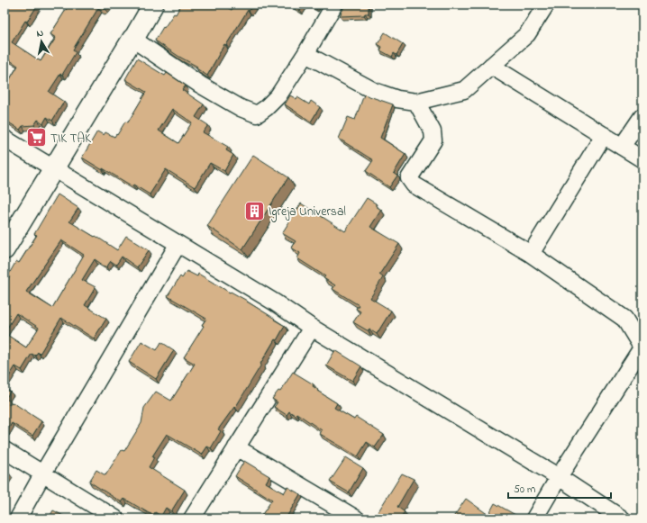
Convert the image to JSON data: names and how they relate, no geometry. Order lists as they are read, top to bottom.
{
  "places": {
    "supermarket": ["TIK TAK"],
    "building": ["Igreja Universal"]
  },
  "scale_bar": "50 m",
  "north": "top"
}
